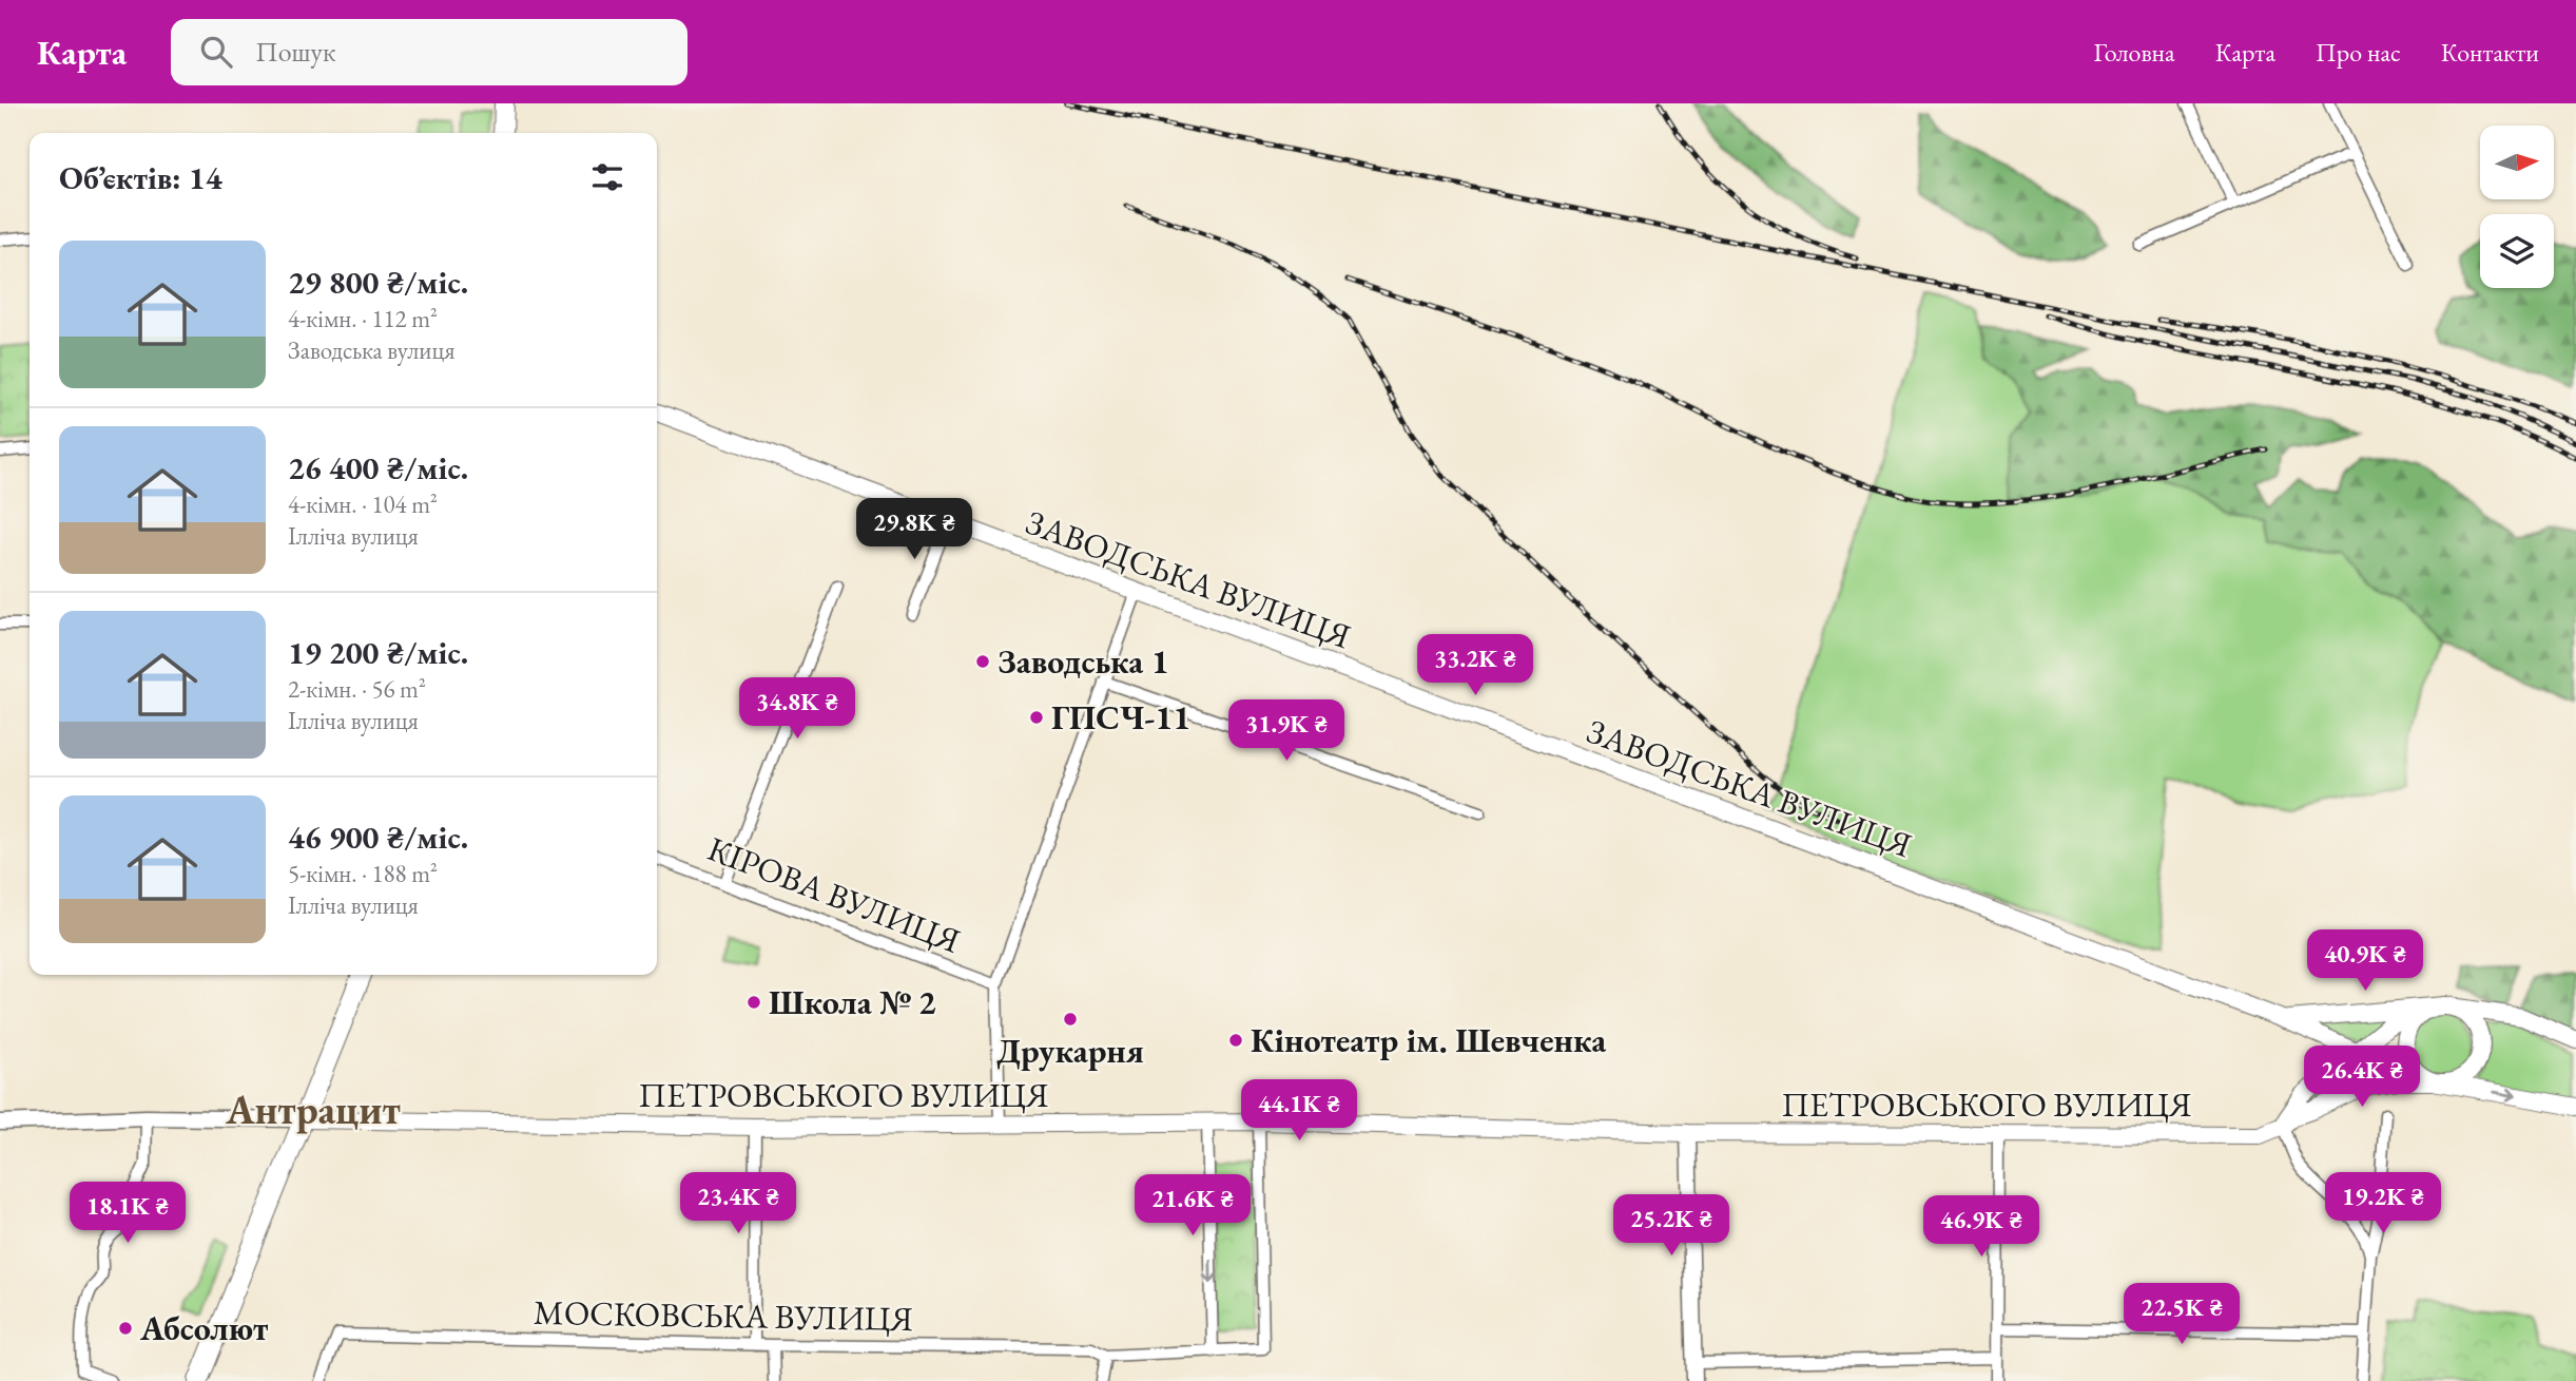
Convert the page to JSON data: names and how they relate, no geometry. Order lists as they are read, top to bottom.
{
  "streets": {
    "main road": ["ЗАВОДСЬКА ВУЛИЦЯ", "ПЕТРОВСЬКОГО ВУЛИЦЯ"],
    "street": ["КІРОВА ВУЛИЦЯ", "МОСКОВСЬКА ВУЛИЦЯ"]
  },
  "crossings": [
    ["ЗАВОДСЬКА ВУЛИЦЯ", "ПЕТРОВСЬКОГО ВУЛИЦЯ"],
    ["ПЕТРОВСЬКОГО ВУЛИЦЯ", "МОСКОВСЬКА ВУЛИЦЯ"]
  ],
  "districts": ["Антрацит"],
  "places": [
    "Заводська 1",
    "ГПСЧ-11",
    "Школа № 2",
    "Друкарня",
    "Кінотеатр ім. Шевченка",
    "Абсолют"
  ],
  "north": "right",
  "page": {
    "header": "Карта",
    "search": "Пошук",
    "nav": [
      "Головна",
      "Карта",
      "Про нас",
      "Контакти"
    ],
    "heading": "Об’єктів: 14",
    "list": [
      {
        "name": "29 800 ₴/міс.",
        "note": "4-кімн. · 112 m² · Заводська вулиця"
      },
      {
        "name": "26 400 ₴/міс.",
        "note": "4-кімн. · 104 m² · Ілліча вулиця"
      },
      {
        "name": "19 200 ₴/міс.",
        "note": "2-кімн. · 56 m² · Ілліча вулиця"
      },
      {
        "name": "46 900 ₴/міс.",
        "note": "5-кімн. · 188 m² · Ілліча вулиця"
      }
    ],
    "price": [
      "29.8K ₴",
      "33.2K ₴",
      "34.8K ₴",
      "31.9K ₴",
      "40.9K ₴",
      "26.4K ₴",
      "44.1K ₴",
      "23.4K ₴",
      "19.2K ₴",
      "21.6K ₴",
      "18.1K ₴",
      "25.2K ₴",
      "46.9K ₴",
      "22.5K ₴"
    ]
  }
}
